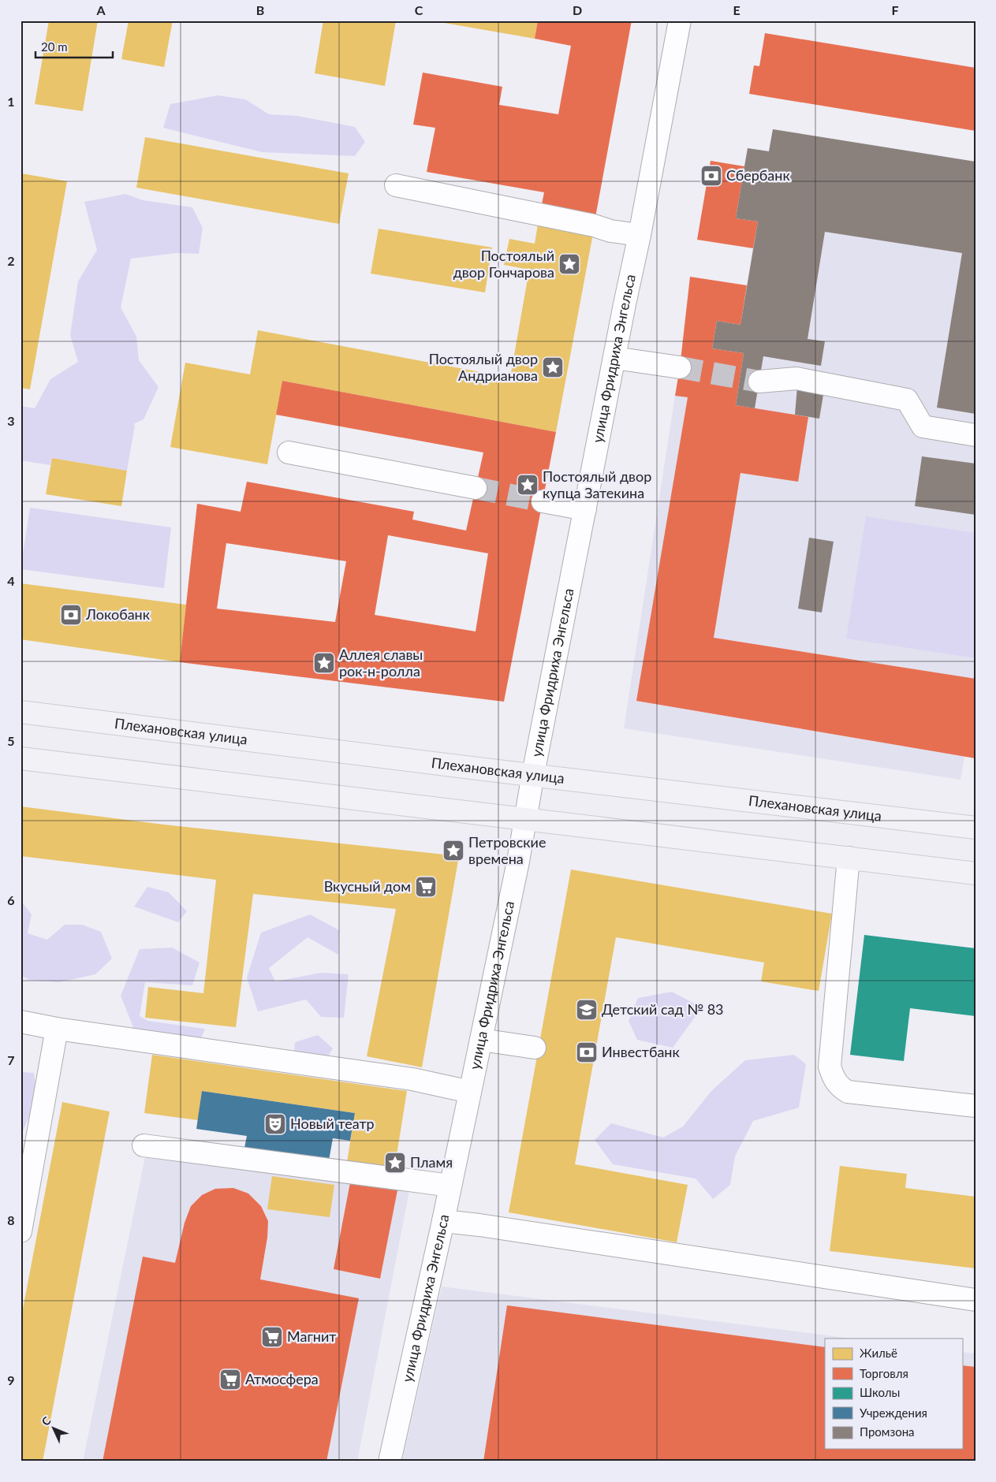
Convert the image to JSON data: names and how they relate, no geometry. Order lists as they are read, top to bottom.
{
  "streets": {
    "main road": ["Плехановская улица"],
    "street": ["улица Фридриха Энгельса"]
  },
  "crossings": [
    ["улица Фридриха Энгельса", "Плехановская улица"]
  ],
  "places": {
    "bank": ["Сбербанк", "Локобанк", "Инвестбанк"],
    "place": [
      "Постоялый двор Гончарова",
      "Постоялый двор Андрианова",
      "Постоялый двор купца Затекина",
      "Аллея славы рок-н-ролла",
      "Петровские времена",
      "Пламя"
    ],
    "supermarket": ["Вкусный дом", "Магнит", "Атмосфера"],
    "school or university": ["Детский сад № 83"],
    "theatre": ["Новый театр"]
  },
  "legend": [
    "Жильё",
    "Торговля",
    "Школы",
    "Учреждения",
    "Промзона"
  ],
  "scale_bar": "20 m",
  "north": "top left",
  "grid": {
    "columns": [
      "A",
      "B",
      "C",
      "D",
      "E",
      "F"
    ],
    "rows": [
      "1",
      "2",
      "3",
      "4",
      "5",
      "6",
      "7",
      "8",
      "9"
    ]
  }
}
